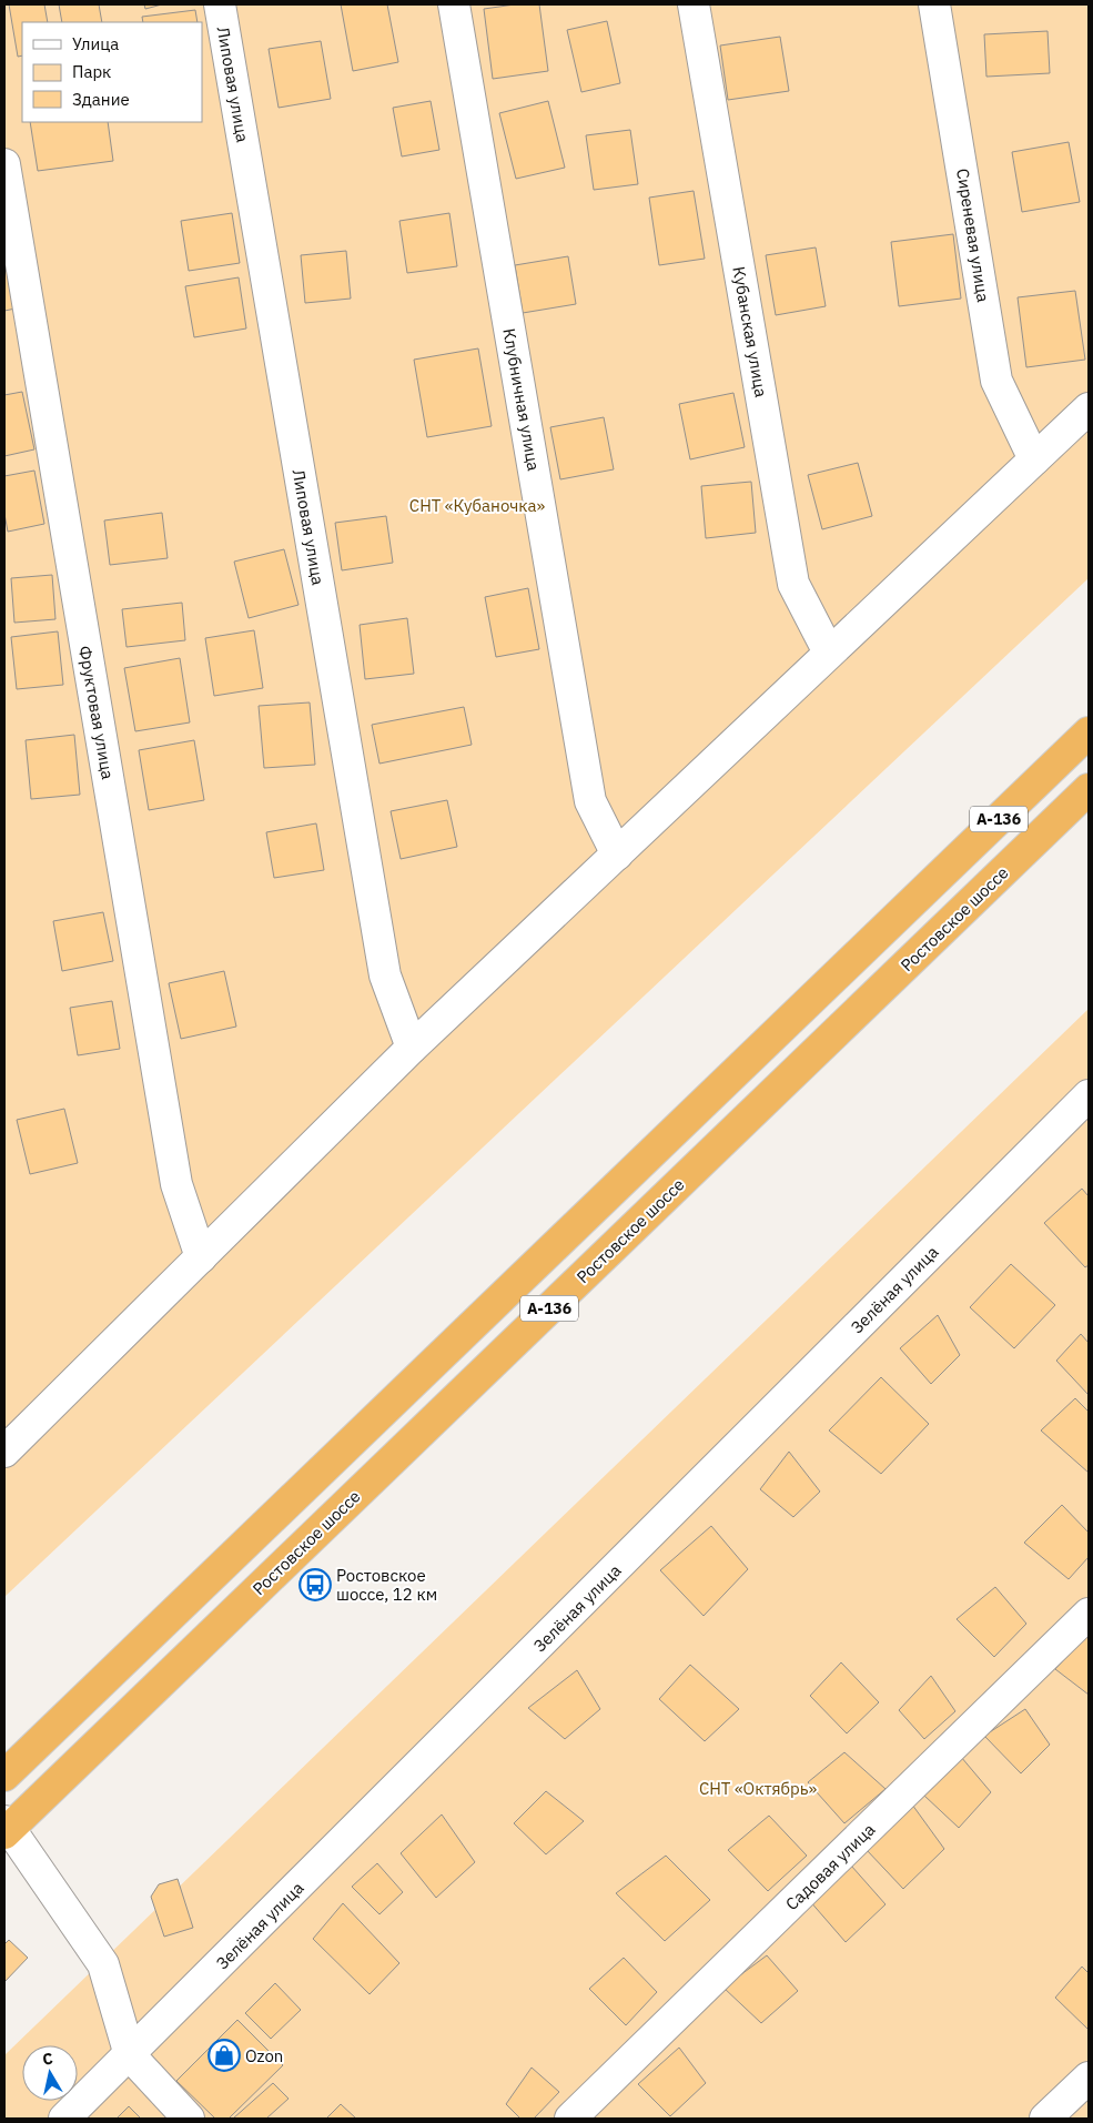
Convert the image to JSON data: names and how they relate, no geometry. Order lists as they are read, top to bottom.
{
  "streets": {
    "highway": ["А-136", "Ростовское шоссе"],
    "street": [
      "Липовая улица",
      "Сиреневая улица",
      "Кубанская улица",
      "Клубничная улица",
      "Фруктовая улица",
      "Зелёная улица",
      "Садовая улица"
    ]
  },
  "parks": ["СНТ «Кубаночка»", "СНТ «Октябрь»"],
  "places": {
    "bus stop": ["Ростовское шоссе, 12 км"],
    "shop": ["Ozon"]
  },
  "legend": ["Улица", "Парк", "Здание"],
  "north": "top"
}
